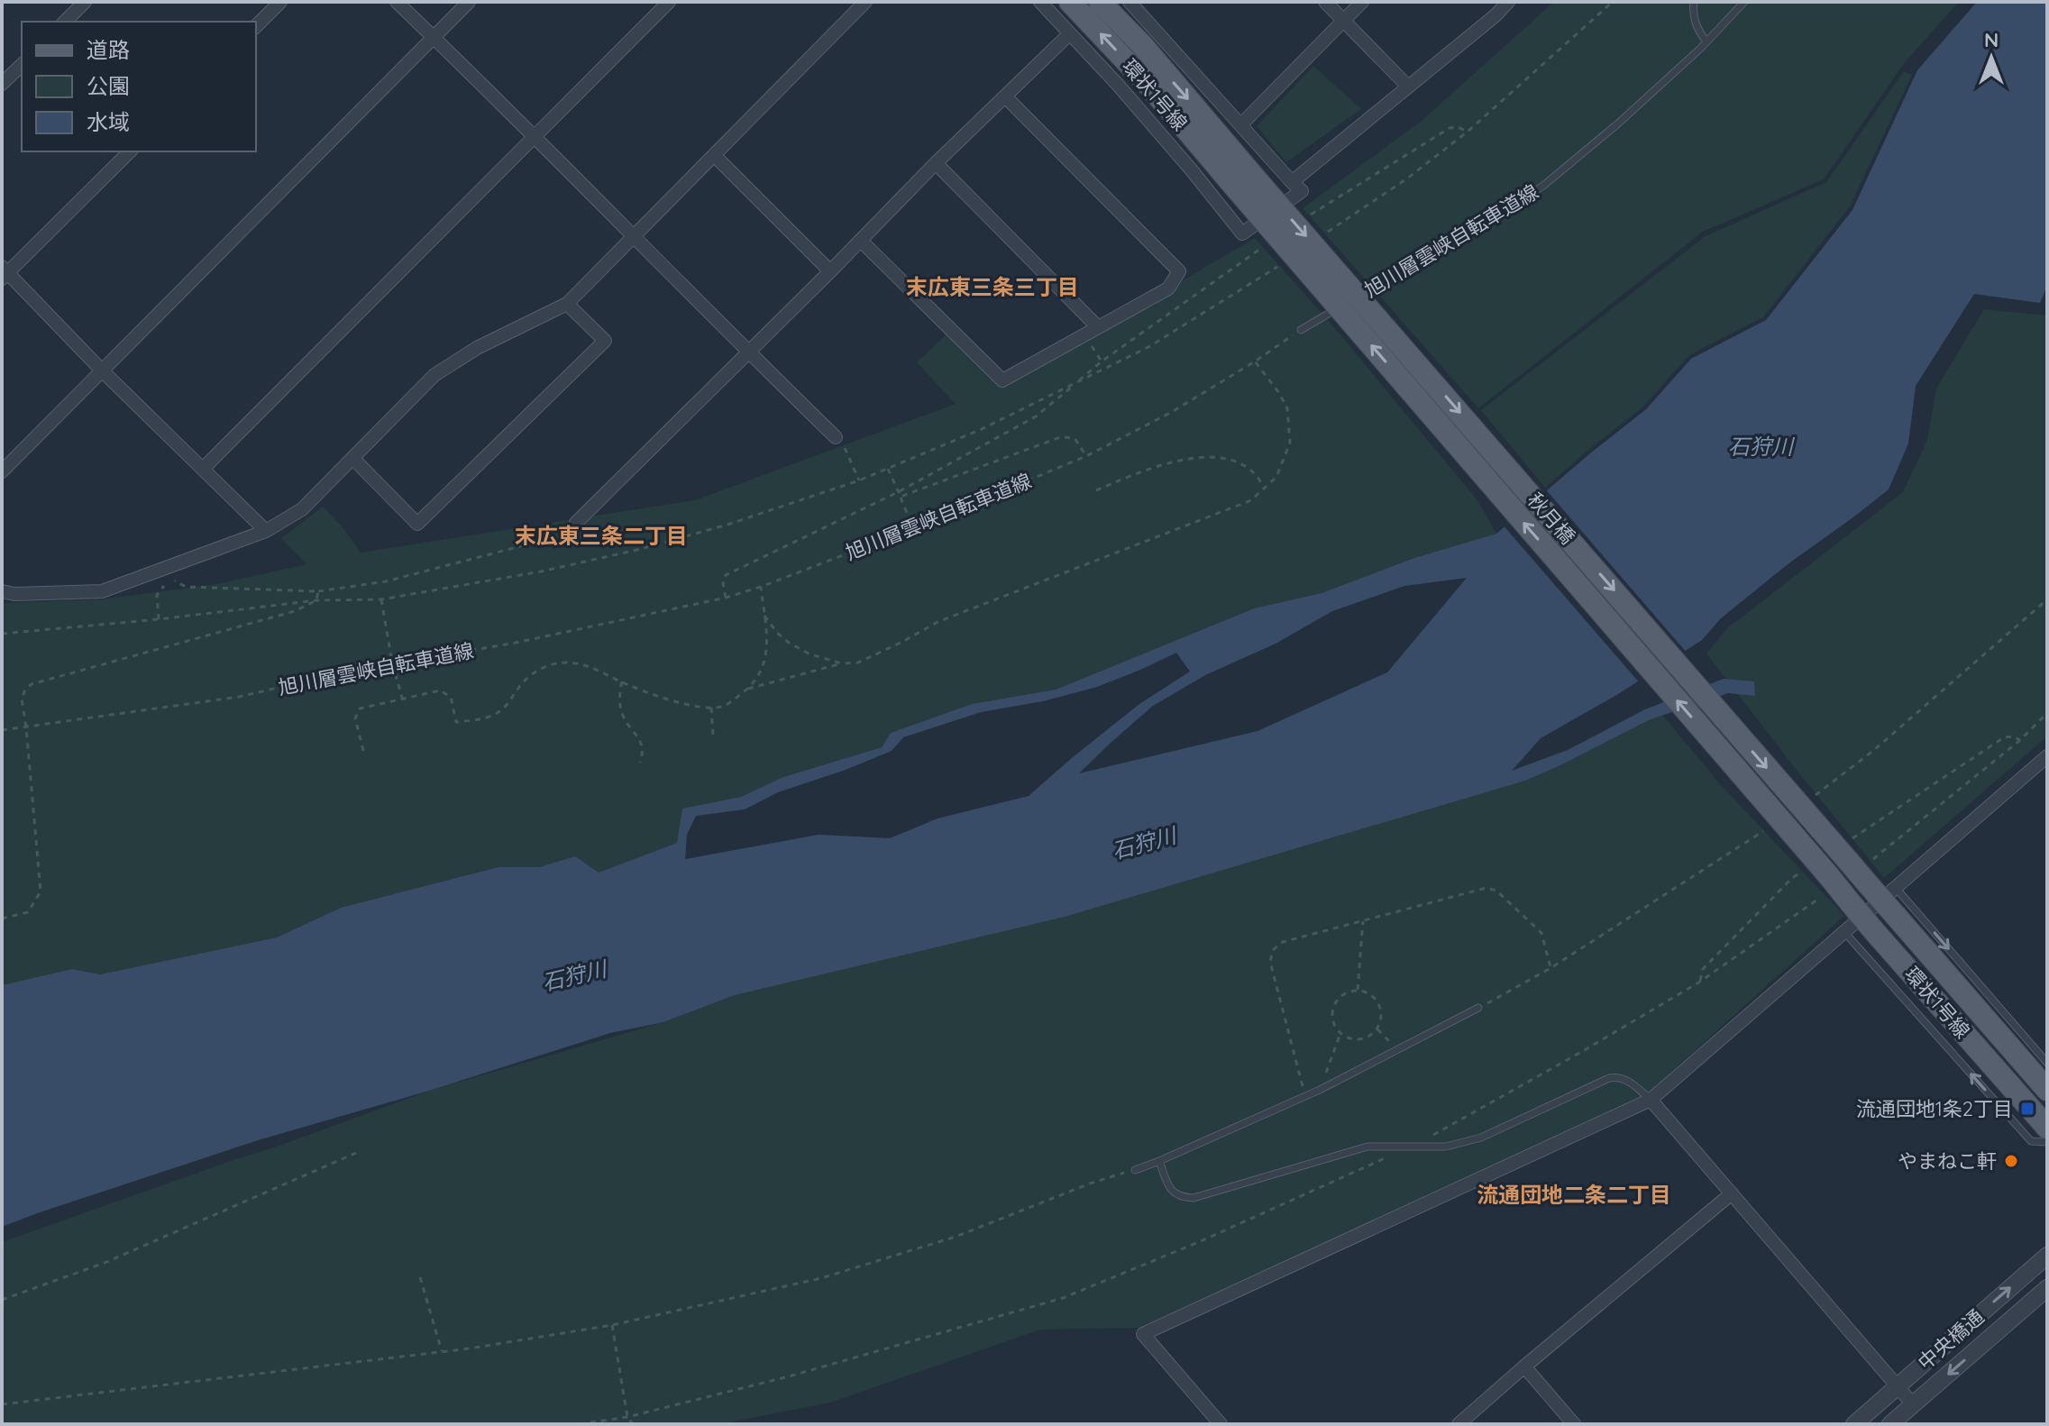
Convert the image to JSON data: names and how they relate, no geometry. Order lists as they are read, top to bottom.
{
  "streets": {
    "main road": ["環状1号線", "秋月橋"],
    "street": ["中央橋通"],
    "lane": ["旭川層雲峡自転車道線"]
  },
  "crossings": [
    ["環状1号線", "秋月橋"]
  ],
  "districts": ["末広東三条三丁目", "末広東三条二丁目", "流通団地二条二丁目"],
  "water": ["石狩川"],
  "places": {
    "transit": ["流通団地1条2丁目"],
    "other": ["やまねこ軒"]
  },
  "legend": ["道路", "公園", "水域"],
  "north": "top"
}
